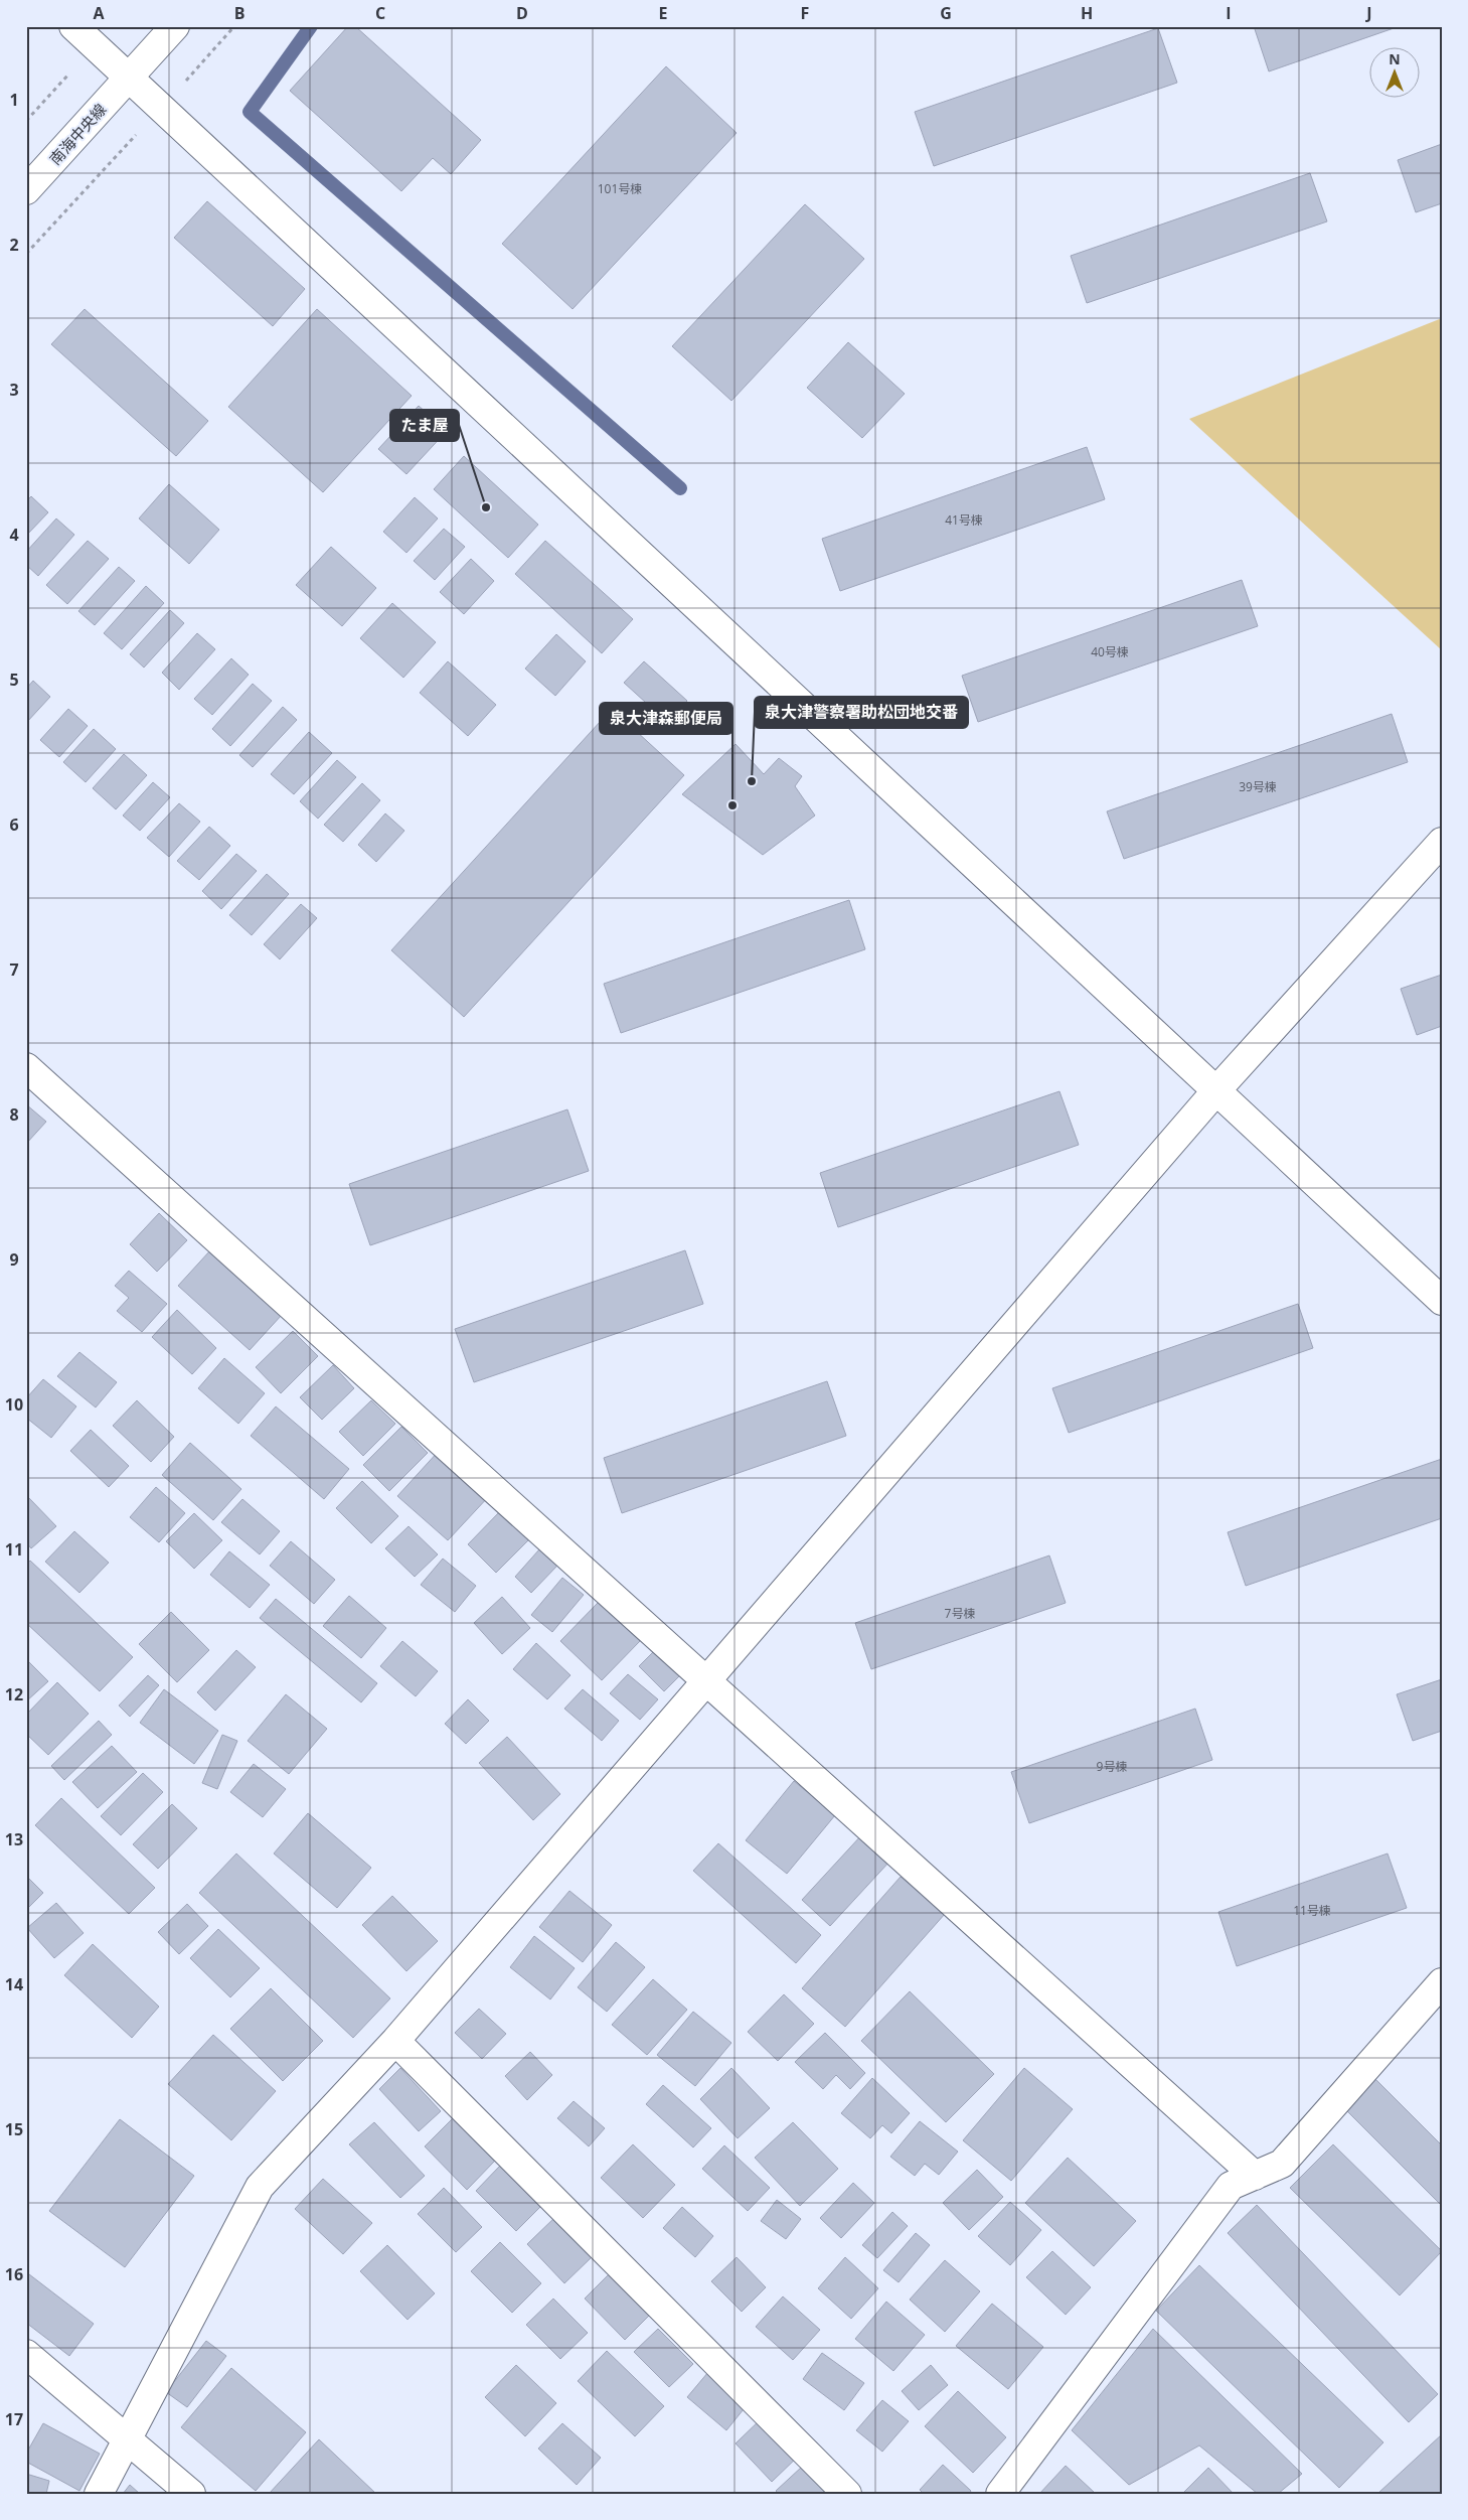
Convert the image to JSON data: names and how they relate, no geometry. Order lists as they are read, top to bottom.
{
  "streets": {
    "street": ["南海中央線"]
  },
  "places": ["たま屋", "泉大津警察署助松団地交番", "泉大津森郵便局"],
  "house_numbers": [
    "101号棟",
    "41号棟",
    "40号棟",
    "39号棟",
    "7号棟",
    "9号棟",
    "11号棟"
  ],
  "north": "top",
  "grid": {
    "columns": [
      "A",
      "B",
      "C",
      "D",
      "E",
      "F",
      "G",
      "H",
      "I",
      "J"
    ],
    "rows": [
      "1",
      "2",
      "3",
      "4",
      "5",
      "6",
      "7",
      "8",
      "9",
      "10",
      "11",
      "12",
      "13",
      "14",
      "15",
      "16",
      "17"
    ]
  }
}
